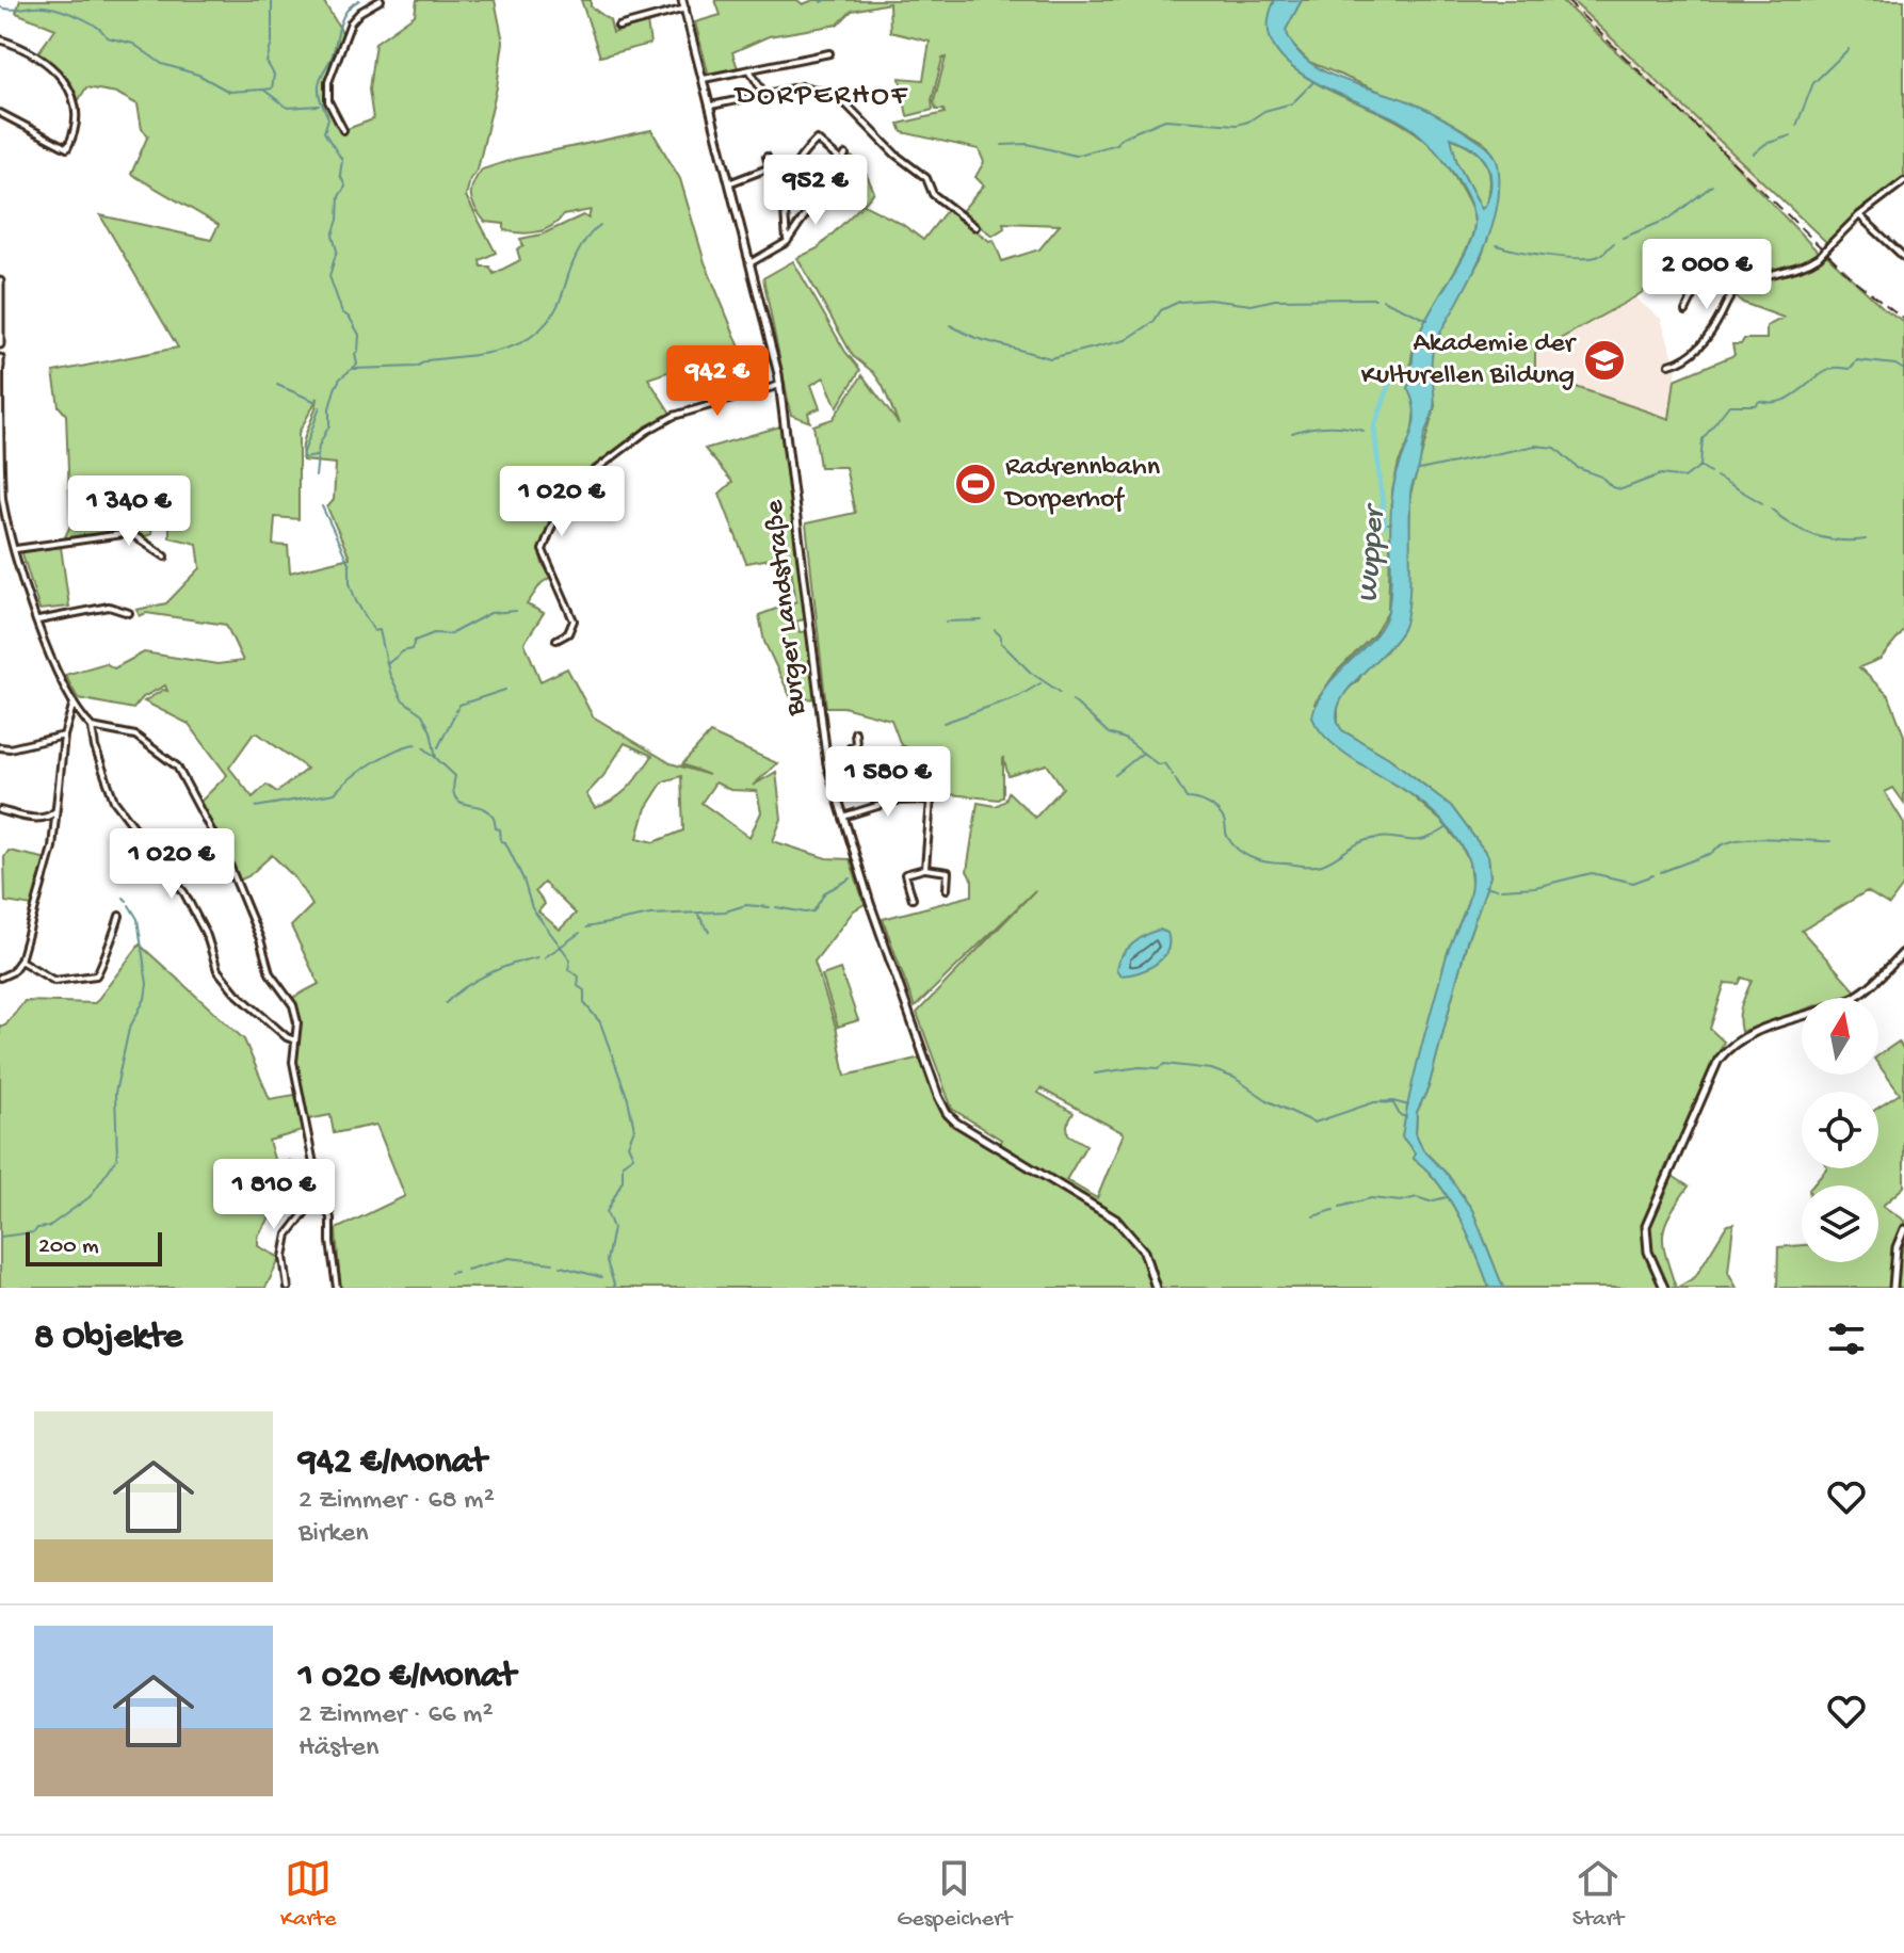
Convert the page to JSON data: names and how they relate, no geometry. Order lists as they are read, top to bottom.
{
  "streets": {
    "main road": ["Burger Landstraße"]
  },
  "districts": ["DORPERHOF"],
  "water": ["Wupper"],
  "places": {
    "school or university": ["Akademie der Kulturellen Bildung"],
    "sports": ["Radrennbahn Dorperhof"]
  },
  "scale_bar": "200 m",
  "north": "top",
  "page": {
    "price": [
      "952 €",
      "2 000 €",
      "942 €",
      "1 020 €",
      "1 340 €",
      "1 580 €",
      "1 020 €",
      "1 810 €"
    ],
    "scale": "200 m",
    "heading": "8 Objekte",
    "list": [
      {
        "name": "942 €/Monat",
        "note": "2 Zimmer · 68 m² · Birken"
      },
      {
        "name": "1 020 €/Monat",
        "note": "2 Zimmer · 66 m² · Hästen"
      }
    ],
    "tabs": ["Karte", "Gespeichert", "Start"]
  }
}
